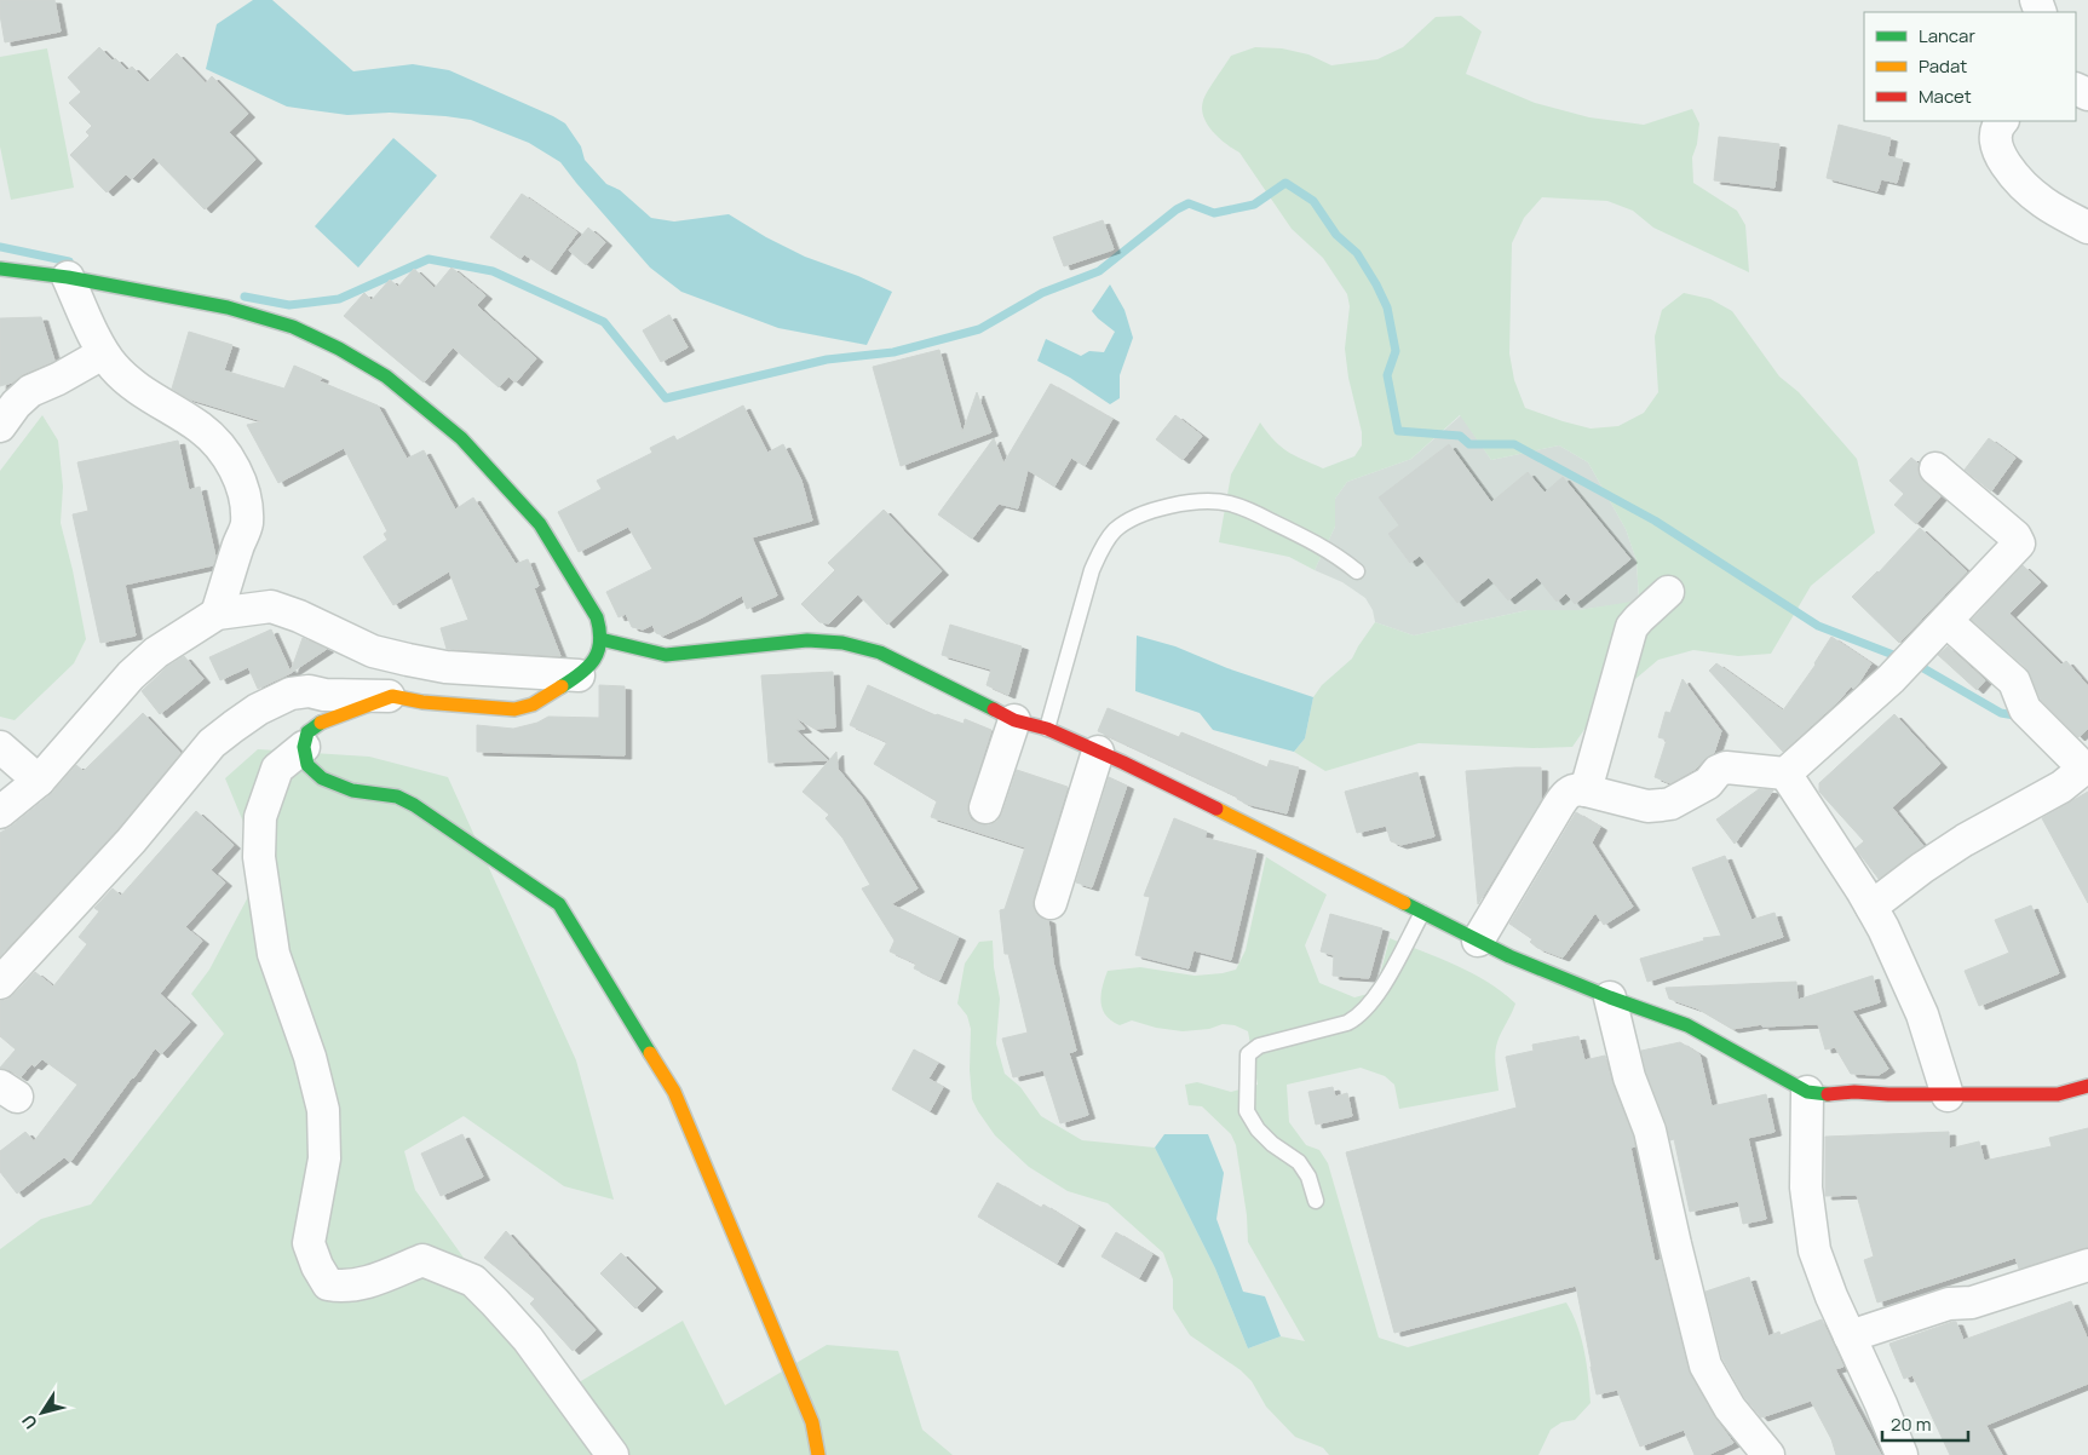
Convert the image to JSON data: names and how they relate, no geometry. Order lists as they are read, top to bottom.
{
  "legend": ["Lancar", "Padat", "Macet"],
  "scale_bar": "20 m",
  "north": "bottom left"
}
